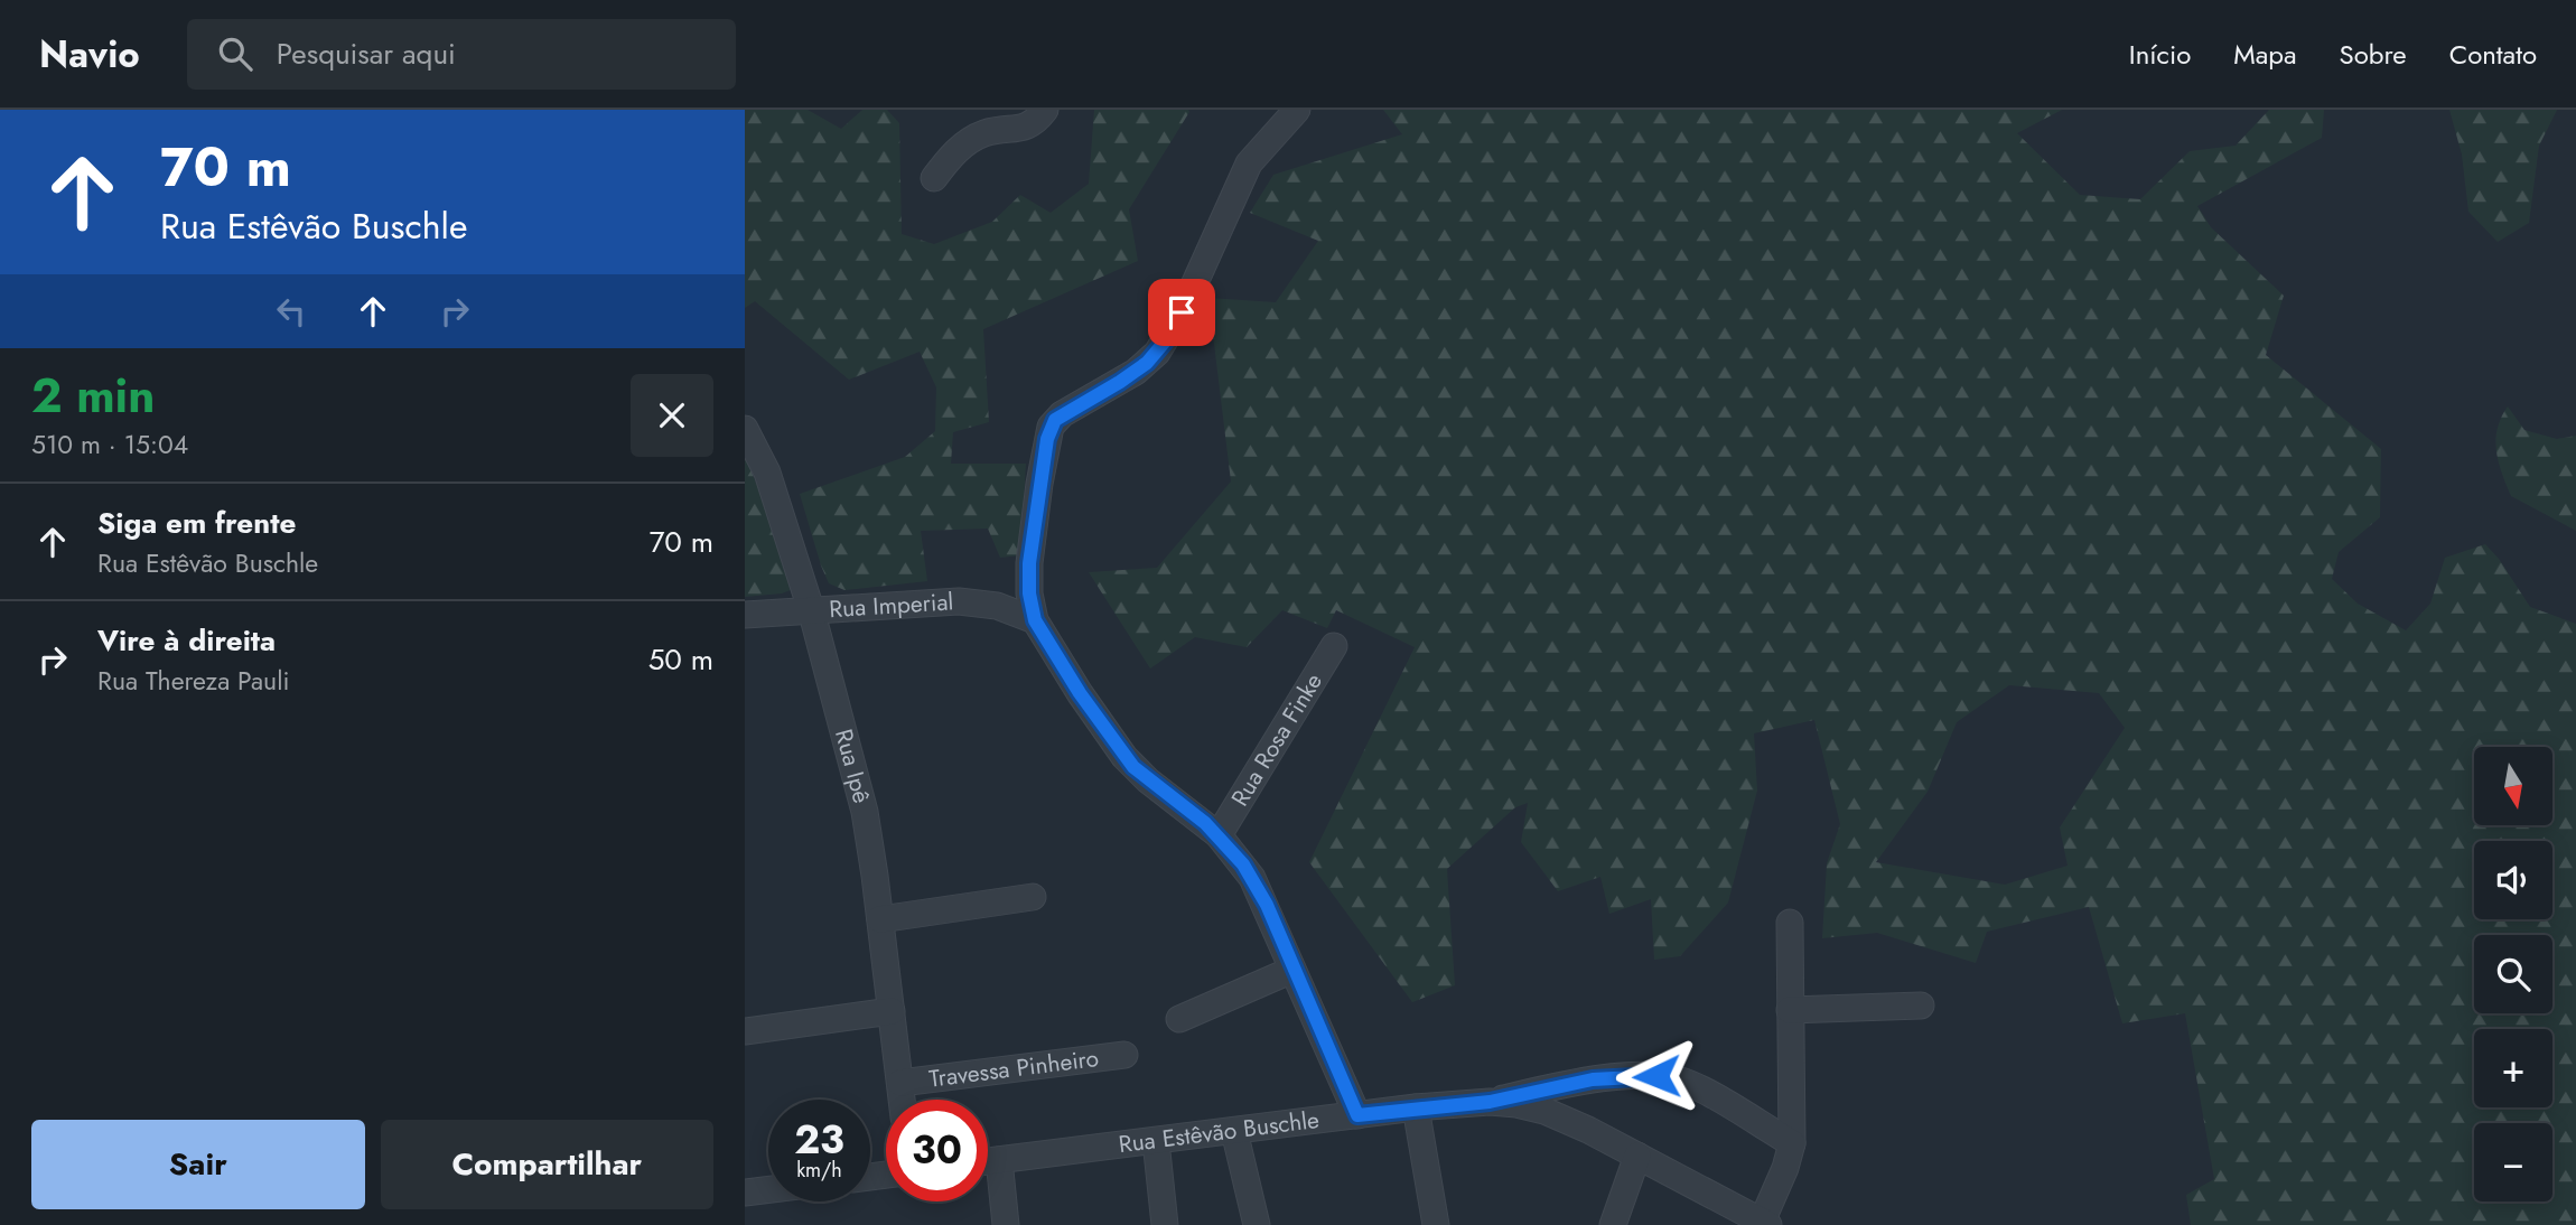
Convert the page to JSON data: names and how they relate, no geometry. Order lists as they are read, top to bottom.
{
  "streets": {
    "street": [
      "Rua Imperial",
      "Rua Rosa Finke",
      "Rua Ipê",
      "Travessa Pinheiro",
      "Rua Estêvão Buschle"
    ]
  },
  "crossings": [
    ["Rua Imperial", "Rua Ipê"],
    ["Rua Ipê", "Travessa Pinheiro"]
  ],
  "north": "bottom",
  "page": {
    "header": "Navio",
    "search": "Pesquisar aqui",
    "nav": [
      "Início",
      "Mapa",
      "Sobre",
      "Contato"
    ],
    "turn": ["70 m", "Rua Estêvão Buschle"],
    "heading": ["2 min", "510 m · 15:04"],
    "list": [
      {
        "name": "Siga em frente",
        "note": "Rua Estêvão Buschle",
        "value": "70 m"
      },
      {
        "name": "Vire à direita",
        "note": "Rua Thereza Pauli",
        "value": "50 m"
      }
    ],
    "map_buttons": ["+", "−"],
    "speed": "23 km/h",
    "limit": "30",
    "buttons": ["Sair", "Compartilhar"]
  }
}
